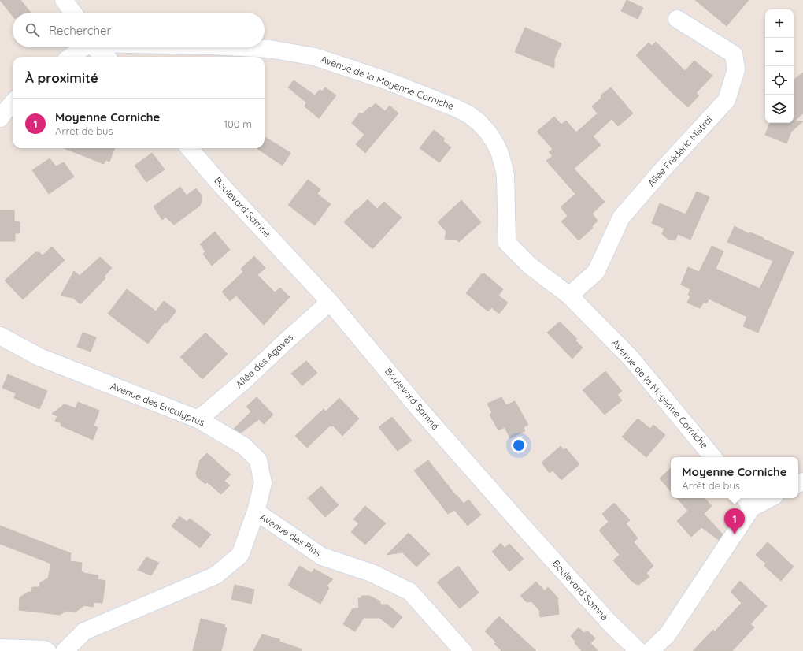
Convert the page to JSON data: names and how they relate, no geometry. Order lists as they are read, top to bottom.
{
  "streets": {
    "street": [
      "Avenue de la Moyenne Corniche",
      "Allée Frédéric Mistral",
      "Boulevard Samné",
      "Allée des Agaves",
      "Avenue des Eucalyptus",
      "Avenue des Pins"
    ]
  },
  "crossings": [
    ["Avenue de la Moyenne Corniche", "Allée Frédéric Mistral"],
    ["Boulevard Samné", "Allée des Agaves"],
    ["Allée des Agaves", "Avenue des Eucalyptus"],
    ["Avenue des Eucalyptus", "Avenue des Pins"]
  ],
  "page": {
    "map_buttons": ["+", "−"],
    "search": "Rechercher",
    "heading": "À proximité",
    "list": [
      {
        "mark": "1",
        "name": "Moyenne Corniche",
        "note": "Arrêt de bus",
        "value": "100 m"
      }
    ],
    "popup": ["Moyenne Corniche", "Arrêt de bus"],
    "pins": "1"
  }
}
